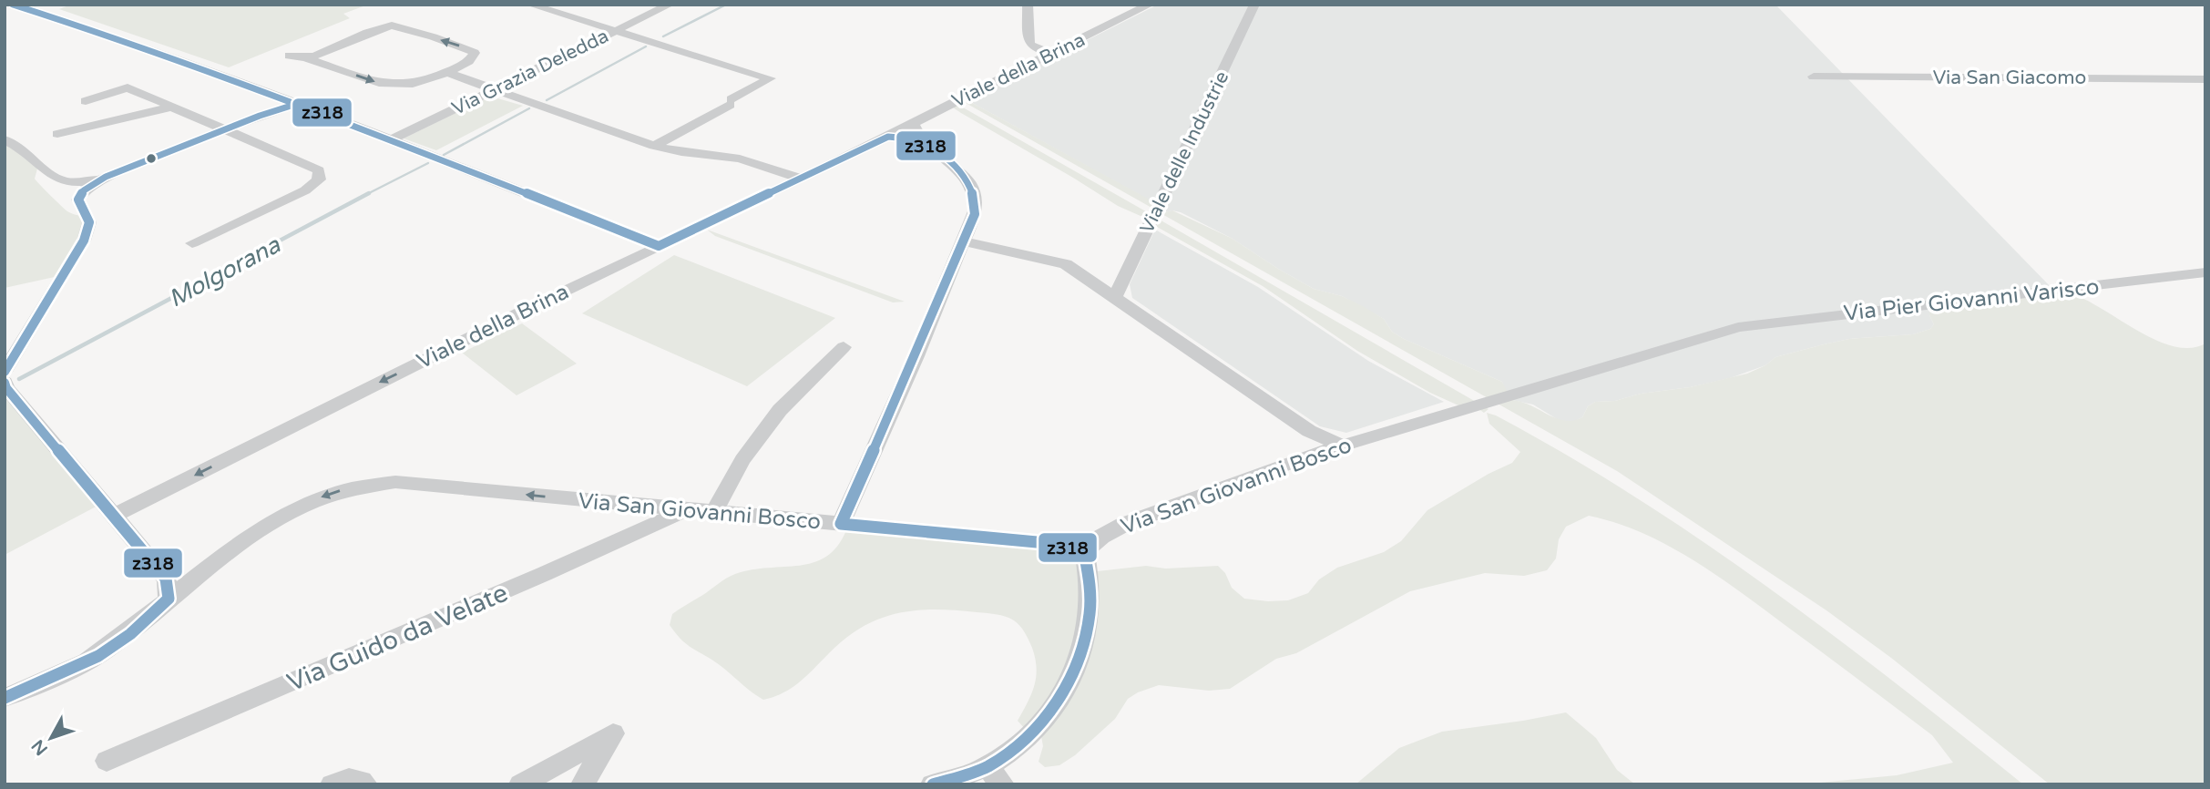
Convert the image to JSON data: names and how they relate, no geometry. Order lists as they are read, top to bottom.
{
  "streets": {
    "street": [
      "Viale della Brina",
      "Via Grazia Deledda",
      "Via San Giacomo",
      "Viale delle Industrie",
      "Via Pier Giovanni Varisco",
      "Via San Giovanni Bosco",
      "Via Guido da Velate"
    ]
  },
  "crossings": [
    ["Via Pier Giovanni Varisco", "Via San Giovanni Bosco"],
    ["Via San Giovanni Bosco", "Via Guido da Velate"]
  ],
  "one_way": ["Viale della Brina"],
  "water": ["Molgorana"],
  "lines": ["transit line z318"],
  "north": "bottom left"
}
